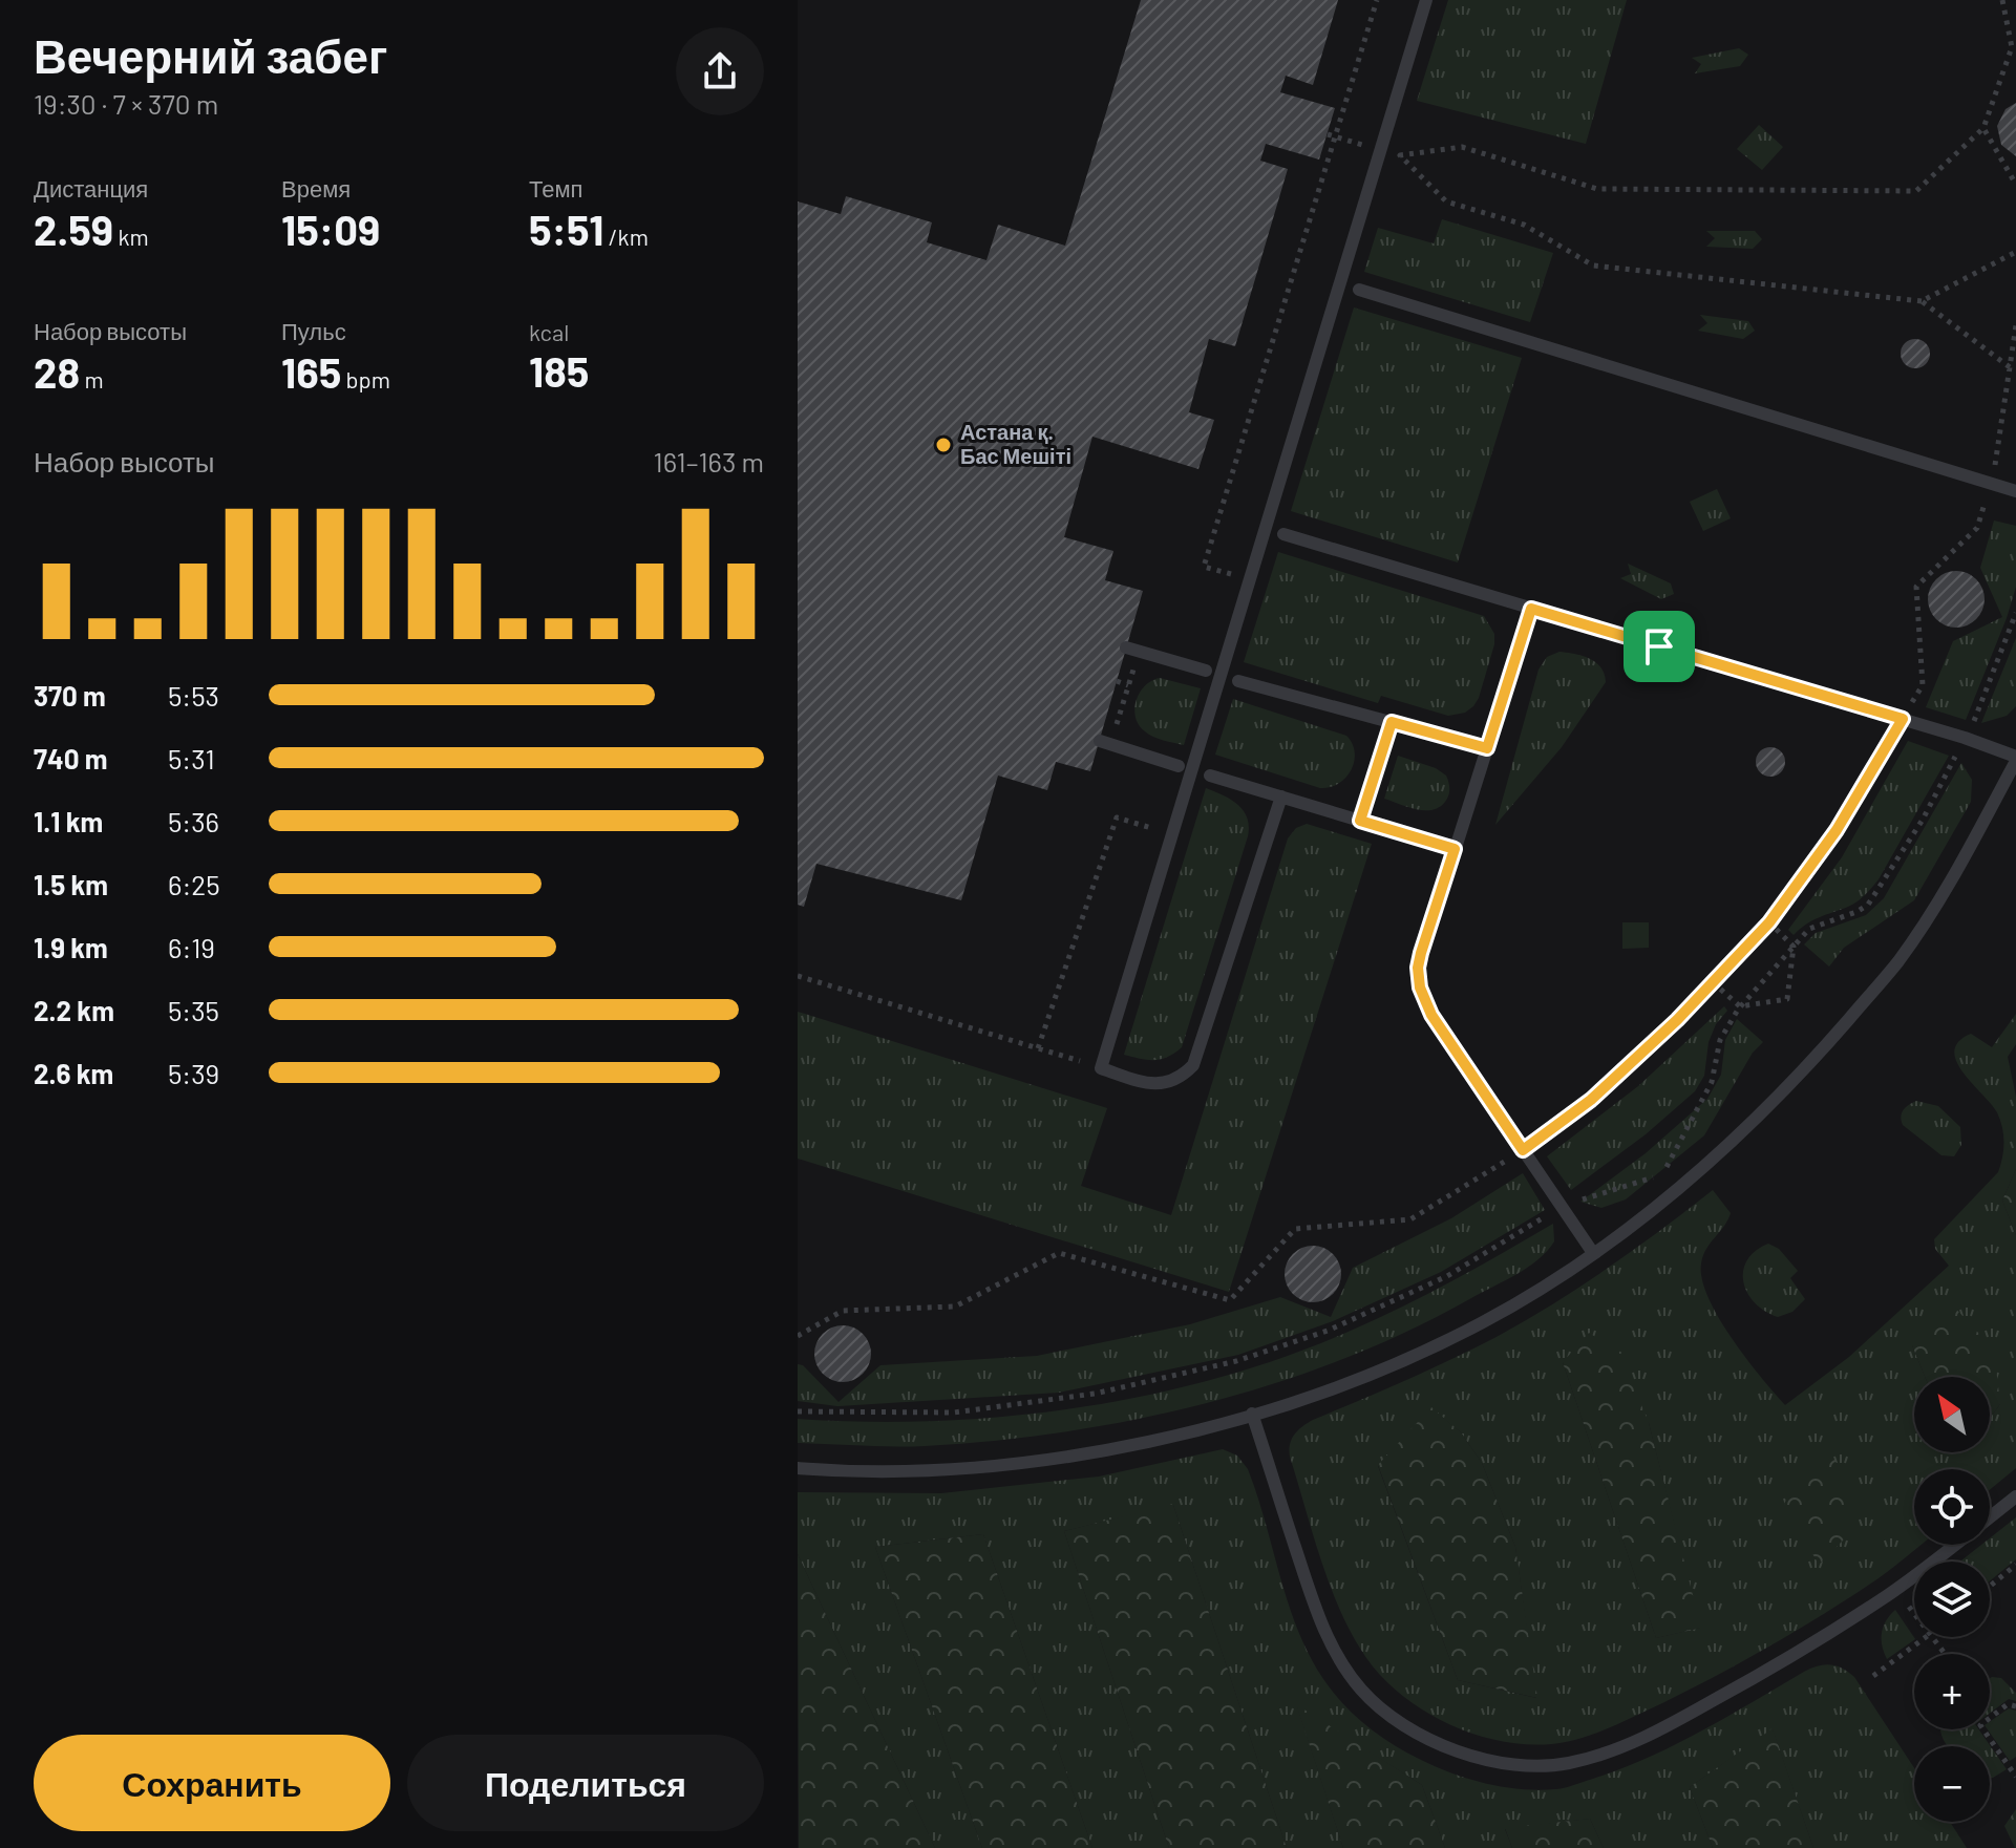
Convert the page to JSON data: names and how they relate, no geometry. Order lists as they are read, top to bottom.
{
  "places": ["Астана қ. Бас Мешіті"],
  "north": "top left",
  "page": {
    "heading": ["Вечерний забег", "19:30 · 7 × 370 m"],
    "stats": [
      ["Дистанция", "2.59 km"],
      ["Время", "15:09"],
      ["Темп", "5:51 /km"],
      ["Набор высоты", "28 m"],
      ["Пульс", "165 bpm"],
      ["kcal", "185"]
    ],
    "chart": ["Набор высоты", "161–163 m"],
    "list": [
      {
        "name": "370 m",
        "note": "5:53"
      },
      {
        "name": "740 m",
        "note": "5:31"
      },
      {
        "name": "1.1 km",
        "note": "5:36"
      },
      {
        "name": "1.5 km",
        "note": "6:25"
      },
      {
        "name": "1.9 km",
        "note": "6:19"
      },
      {
        "name": "2.2 km",
        "note": "5:35"
      },
      {
        "name": "2.6 km",
        "note": "5:39"
      }
    ],
    "map_buttons": ["+", "−"],
    "buttons": ["Сохранить", "Поделиться"]
  }
}
